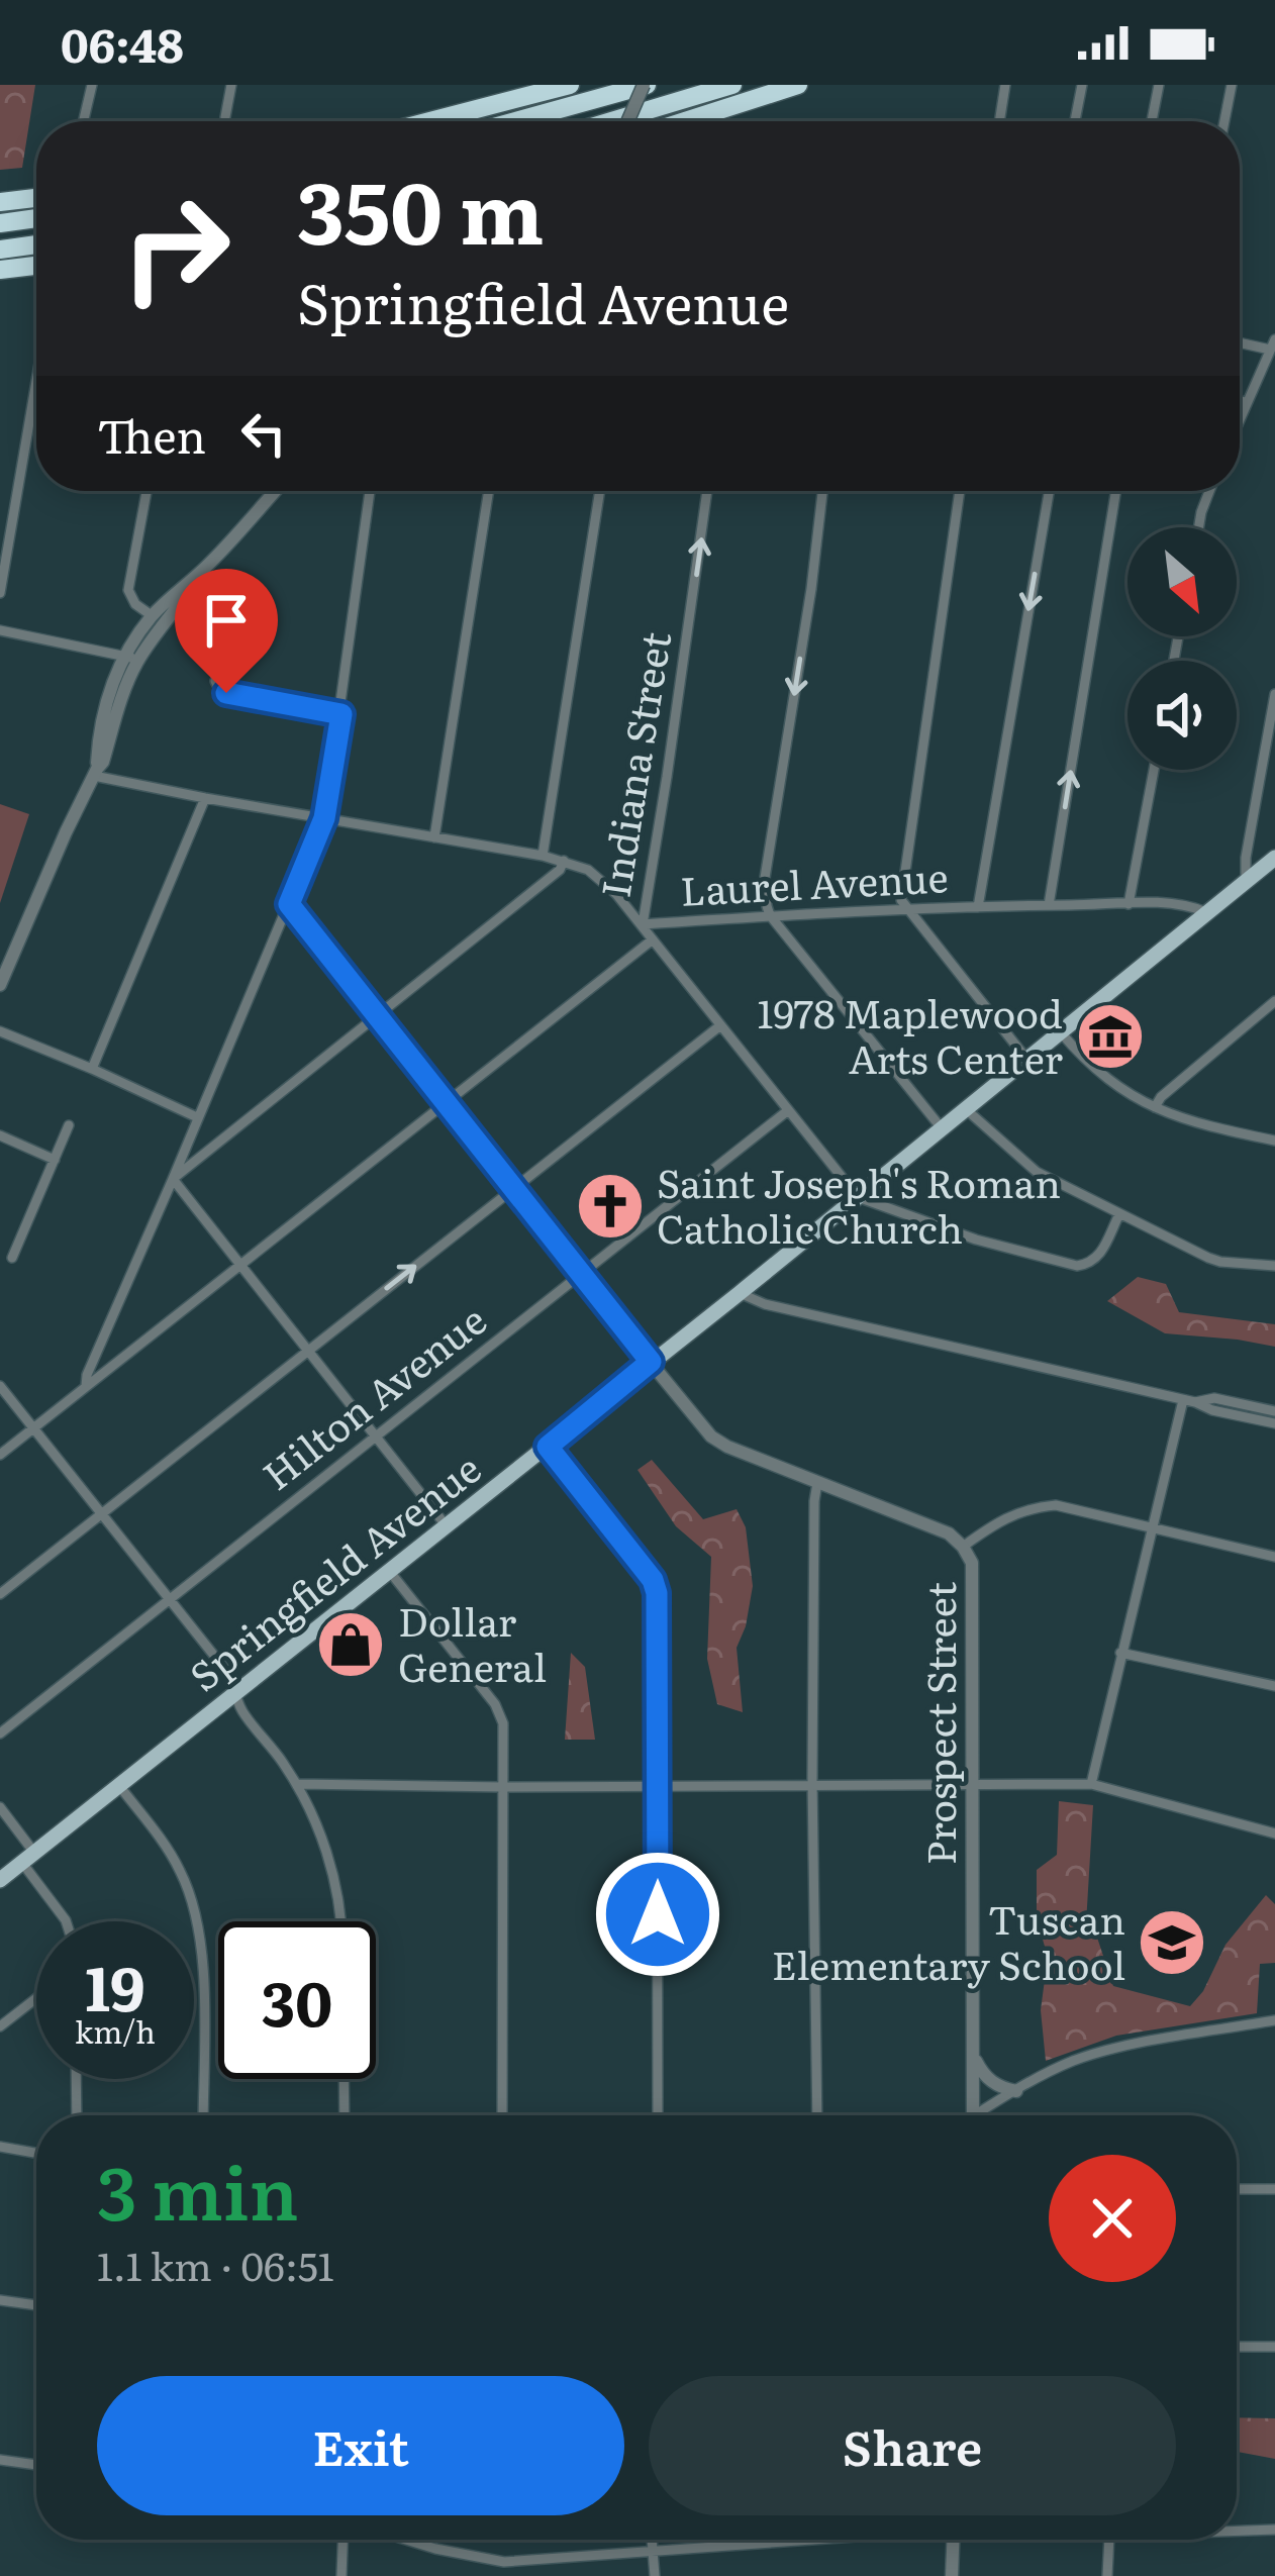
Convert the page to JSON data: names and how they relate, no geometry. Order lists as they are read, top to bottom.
{
  "streets": {
    "main road": ["Springfield Avenue"],
    "street": [
      "Indiana Street",
      "Laurel Avenue",
      "Hilton Avenue",
      "Prospect Street"
    ]
  },
  "crossings": [
    ["Indiana Street", "Laurel Avenue"],
    ["Indiana Street", "Hilton Avenue"],
    ["Indiana Street", "Springfield Avenue"],
    ["Laurel Avenue", "Springfield Avenue"],
    ["Hilton Avenue", "Prospect Street"],
    ["Springfield Avenue", "Prospect Street"]
  ],
  "one_way": ["Indiana Street"],
  "places": {
    "museum": ["1978 Maplewood Arts Center"],
    "church": ["Saint Joseph's Roman Catholic Church"],
    "shop": ["Dollar General"],
    "school or university": ["Tuscan Elementary School"]
  },
  "north": "bottom right",
  "page": {
    "status": "06:48",
    "turn": ["350 m", "Springfield Avenue"],
    "then": "Then",
    "speed": "19 km/h",
    "limit": "30",
    "heading": ["3 min", "1.1 km · 06:51"],
    "buttons": ["Exit", "Share"]
  }
}
